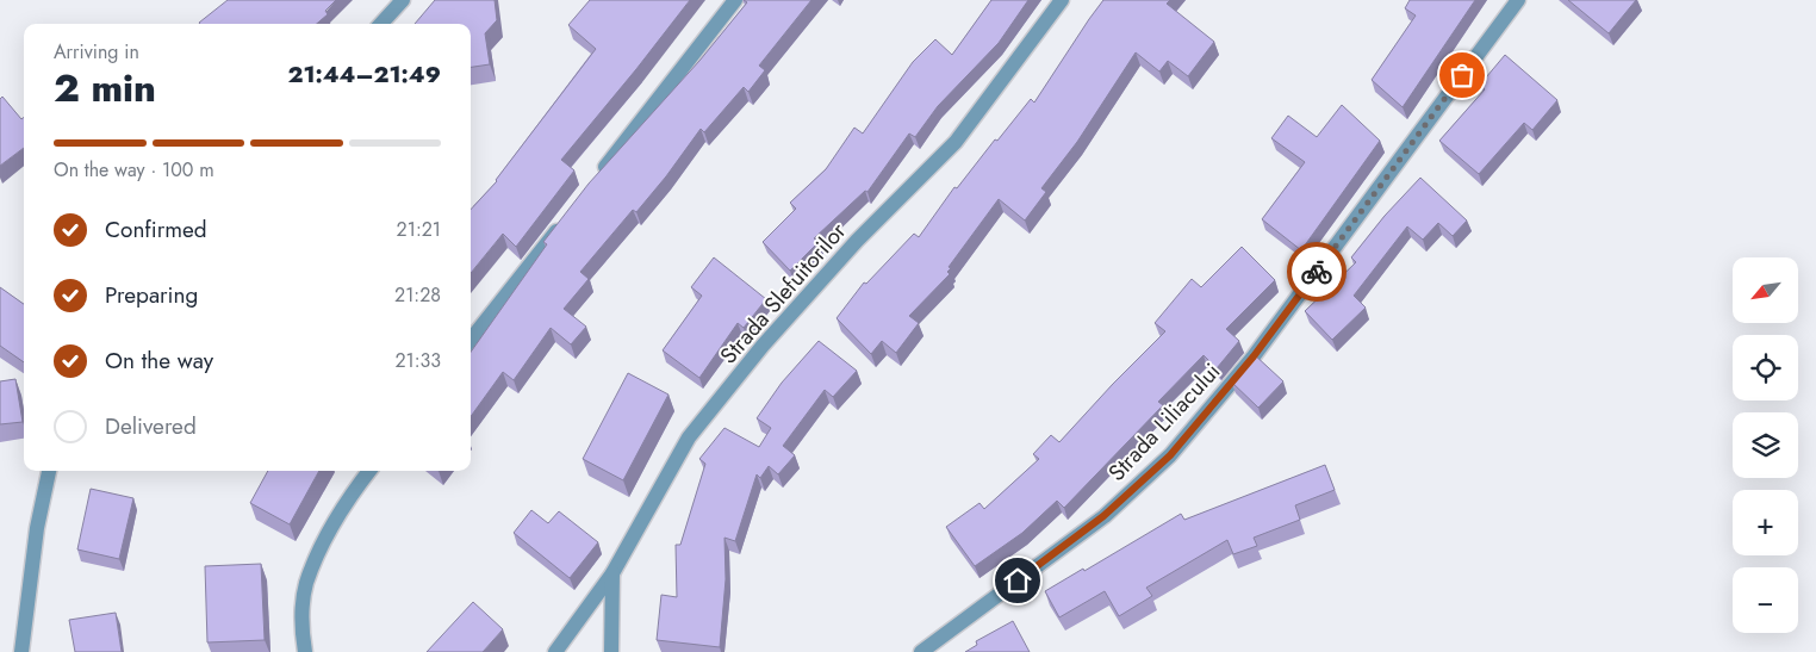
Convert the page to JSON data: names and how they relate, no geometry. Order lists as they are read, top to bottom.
{
  "streets": {
    "street": ["Strada Slefuitorilor", "Strada Liliacului"]
  },
  "north": "bottom left",
  "page": {
    "heading": ["2 min", "Arriving in", "21:44–21:49"],
    "bar": "On the way · 100 m",
    "list": [
      ["Confirmed", "21:21"],
      ["Preparing", "21:28"],
      ["On the way", "21:33"],
      "Delivered"
    ],
    "map_buttons": ["+", "−"]
  }
}
